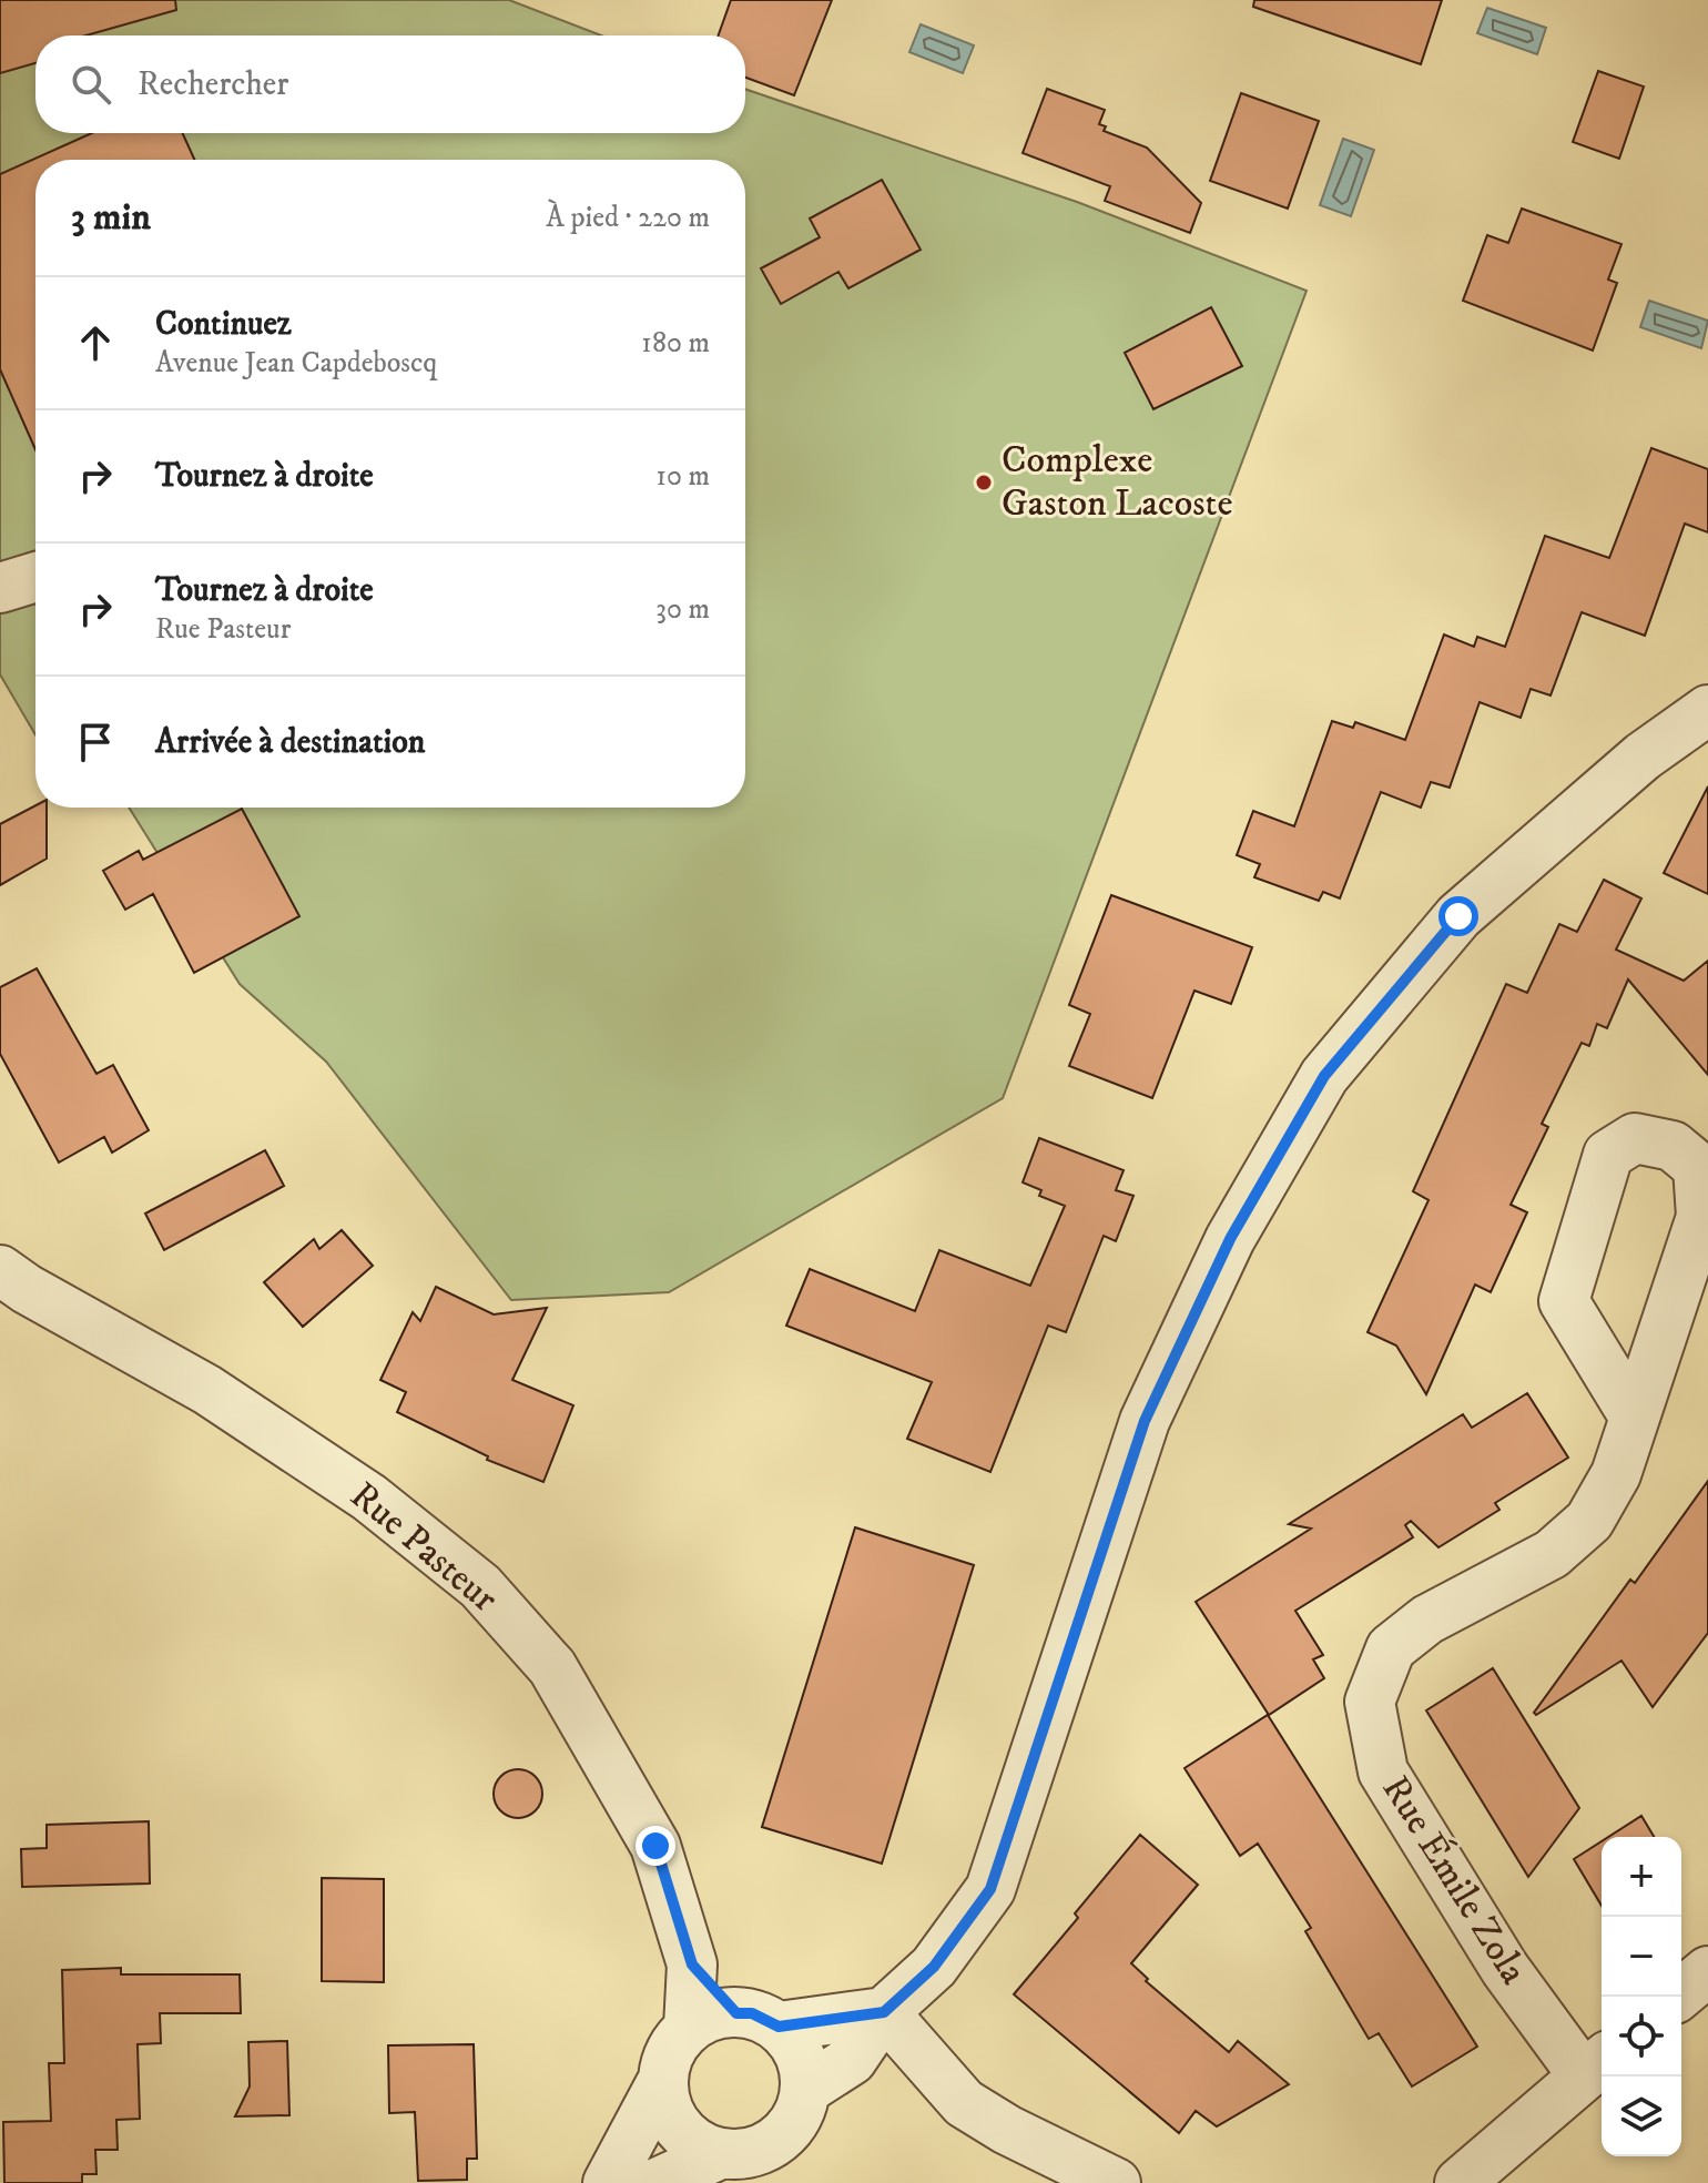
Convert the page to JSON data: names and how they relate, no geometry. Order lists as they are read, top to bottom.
{
  "streets": {
    "street": ["Rue Pasteur", "Rue Émile Zola"]
  },
  "places": ["Complexe Gaston Lacoste"],
  "page": {
    "search": "Rechercher",
    "heading": ["3 min", "À pied · 220 m"],
    "list": [
      ["Continuez", "Avenue Jean Capdeboscq", "180 m"],
      ["Tournez à droite", "10 m"],
      ["Tournez à droite", "Rue Pasteur", "30 m"],
      "Arrivée à destination"
    ],
    "map_buttons": ["+", "−"]
  }
}
